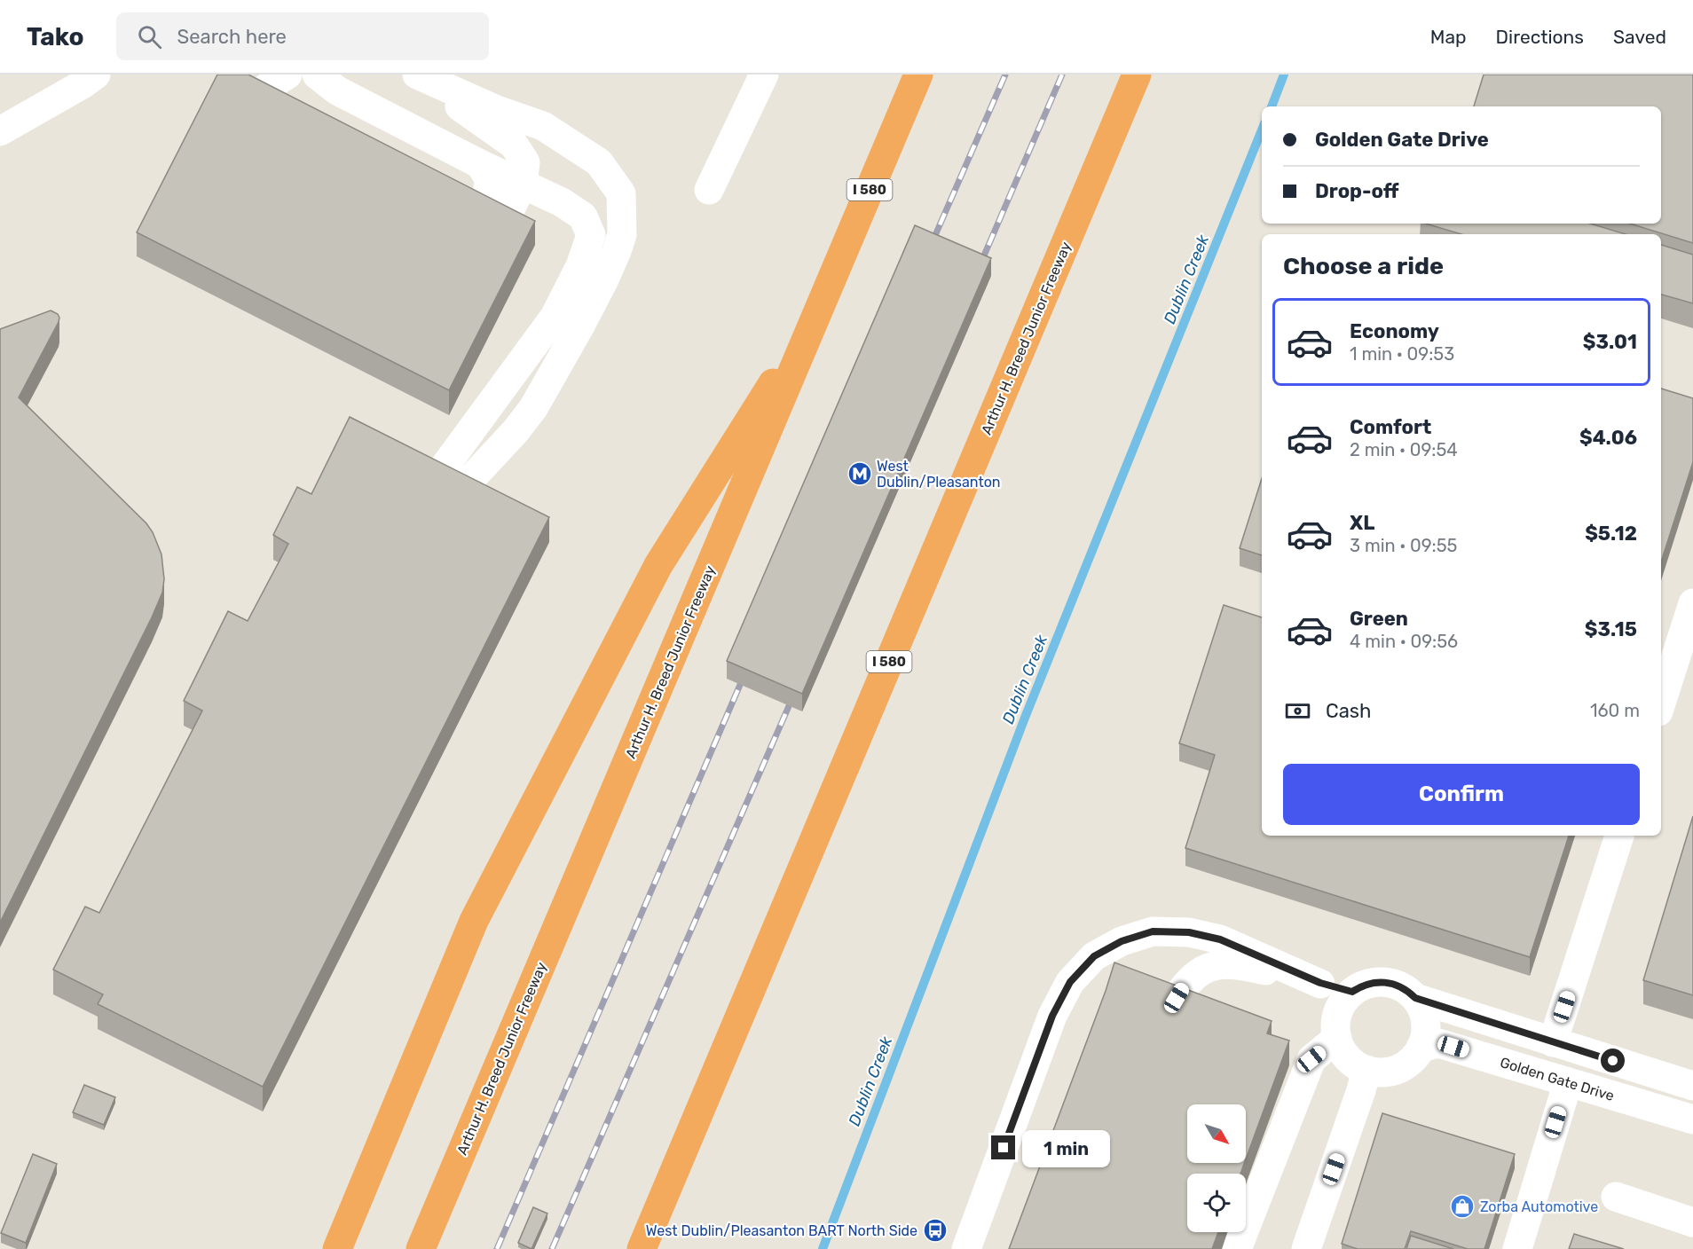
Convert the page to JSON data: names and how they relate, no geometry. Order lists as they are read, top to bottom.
{
  "streets": {
    "highway": ["I 580", "Arthur H. Breed Junior Freeway"],
    "street": ["Golden Gate Drive"]
  },
  "water": ["Dublin Creek"],
  "places": {
    "metro station": ["West Dublin/Pleasanton"],
    "shop": ["Zorba Automotive"],
    "bus stop": ["West Dublin/Pleasanton BART North Side"]
  },
  "north": "bottom right",
  "page": {
    "header": "Tako",
    "search": "Search here",
    "nav": ["Map", "Directions", "Saved"],
    "banner": ["Golden Gate Drive", "Drop-off"],
    "heading": "Choose a ride",
    "list": [
      {
        "name": "Economy",
        "note": "1 min · 09:53",
        "value": "$3.01"
      },
      {
        "name": "Comfort",
        "note": "2 min · 09:54",
        "value": "$4.06"
      },
      {
        "name": "XL",
        "note": "3 min · 09:55",
        "value": "$5.12"
      },
      {
        "name": "Green",
        "note": "4 min · 09:56",
        "value": "$3.15"
      }
    ],
    "pay": ["Cash", "160 m"],
    "buttons": "Confirm",
    "bubble": "1 min"
  }
}
